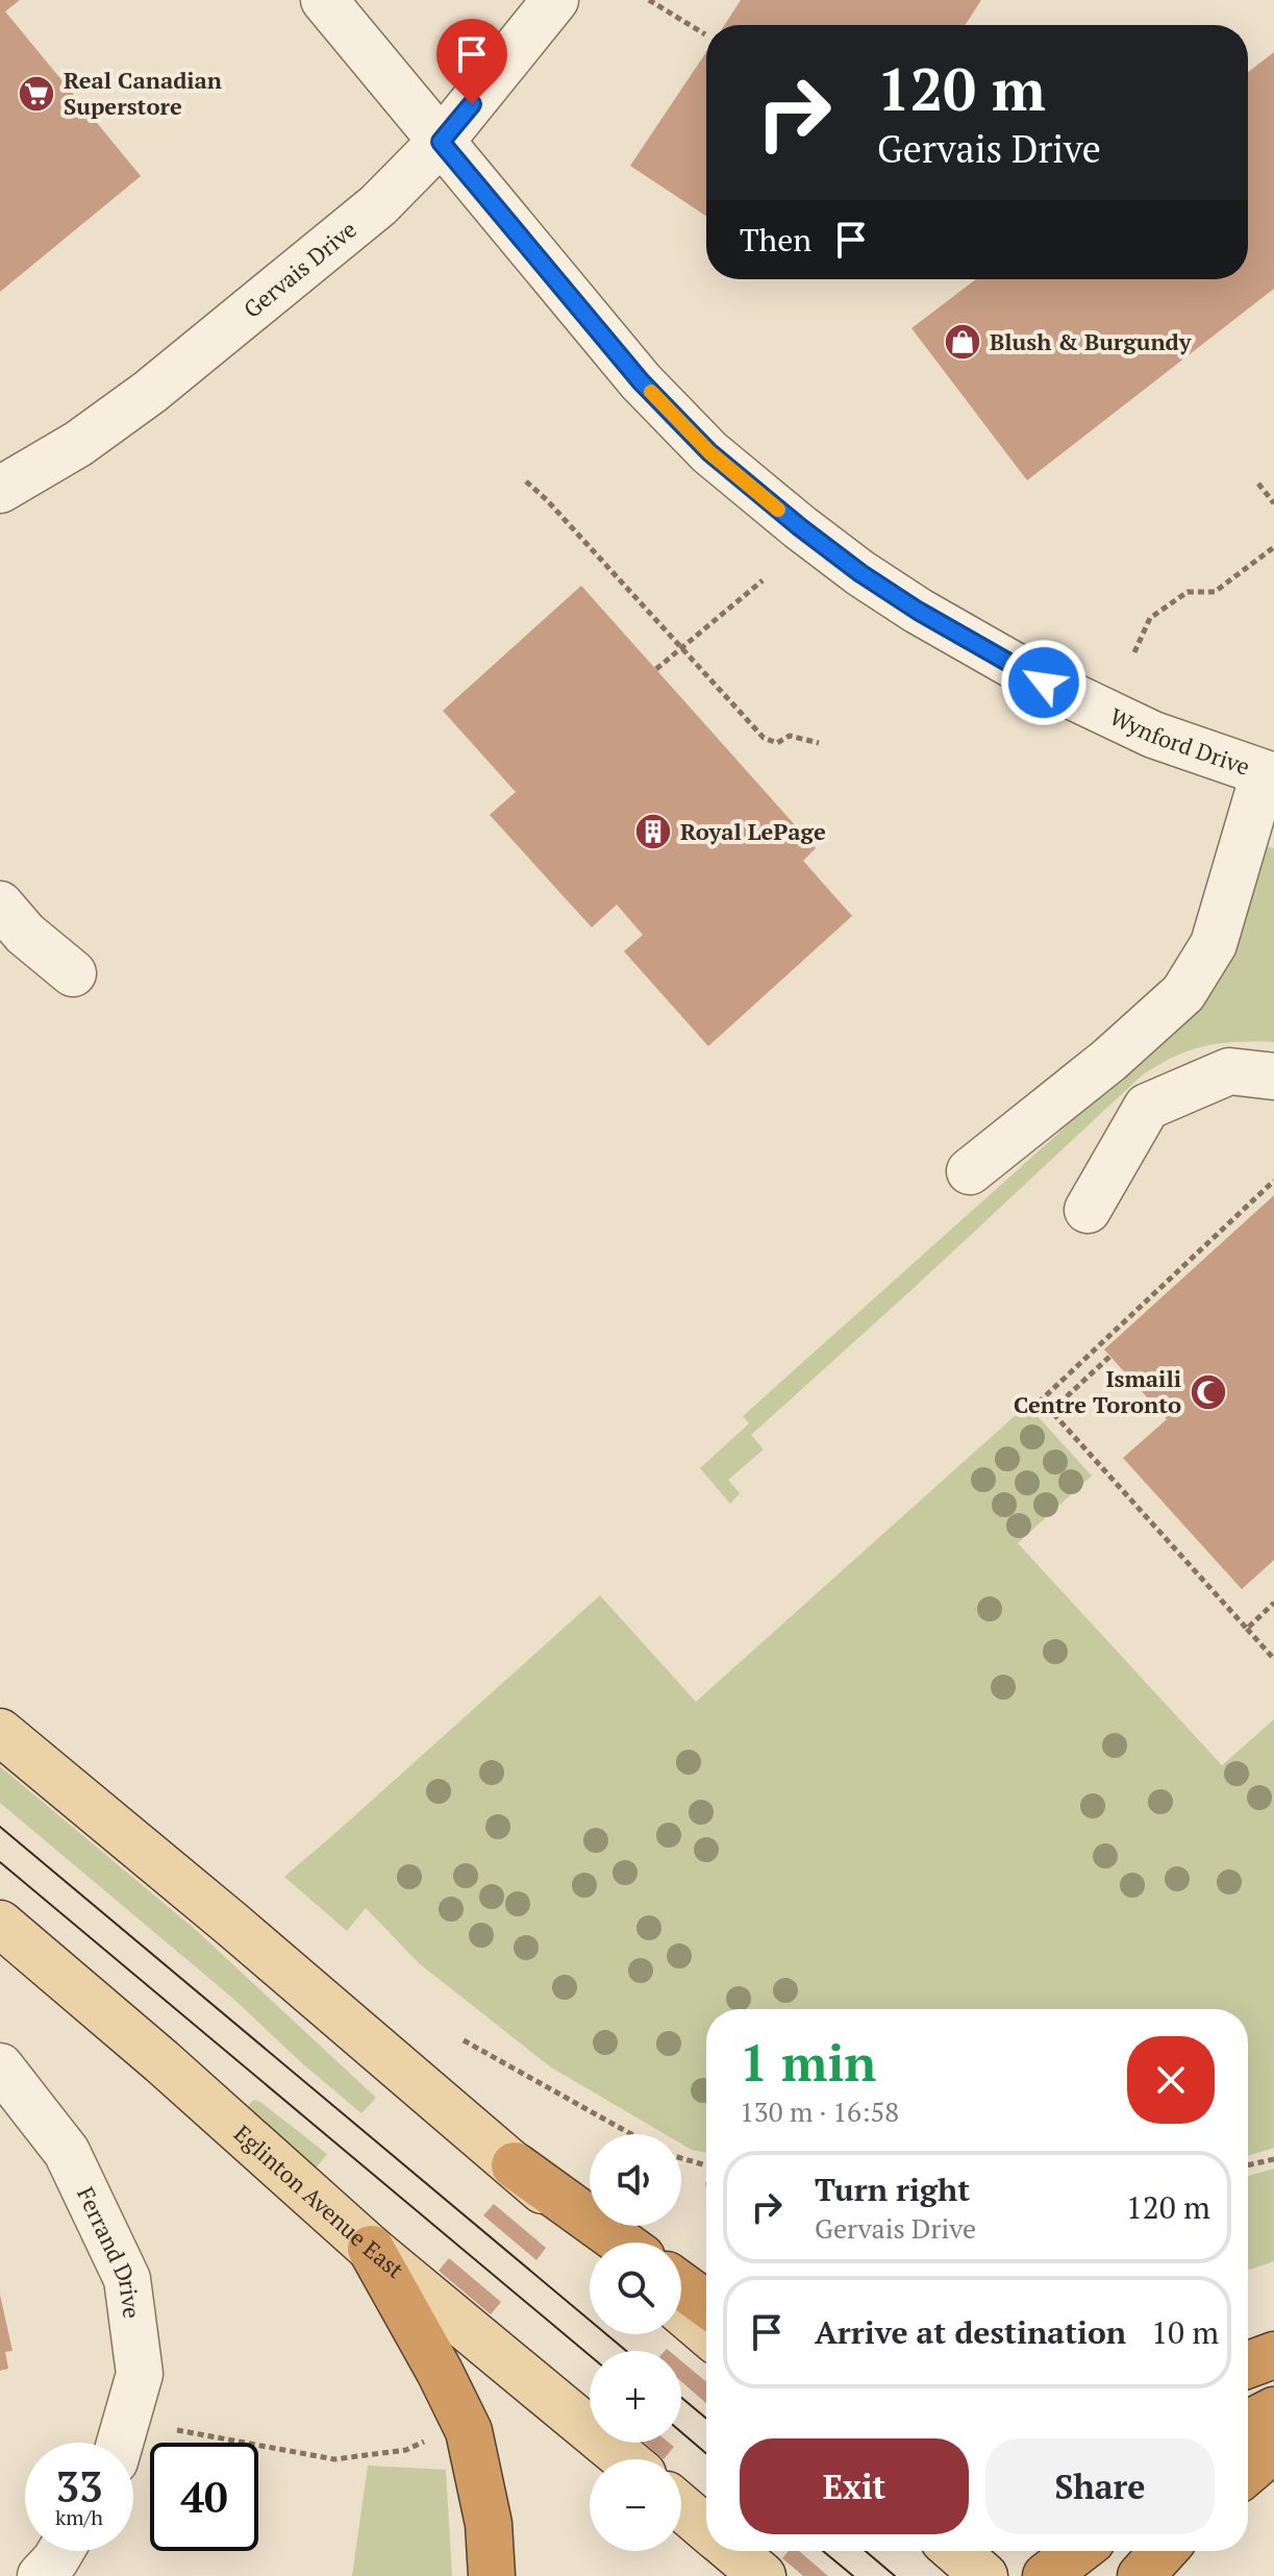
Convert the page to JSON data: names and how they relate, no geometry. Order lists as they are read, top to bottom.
{
  "streets": {
    "main road": ["Eglinton Avenue East"],
    "street": ["Gervais Drive", "Wynford Drive", "Ferrand Drive"]
  },
  "crossings": [
    ["Gervais Drive", "Wynford Drive"]
  ],
  "places": {
    "supermarket": ["Real Canadian Superstore"],
    "shop": ["Blush & Burgundy"],
    "building": ["Royal LePage"],
    "mosque": ["Ismaili Centre Toronto"]
  },
  "page": {
    "turn": ["120 m", "Gervais Drive"],
    "then": "Then",
    "heading": ["1 min", "130 m · 16:58"],
    "map_buttons": ["+", "−"],
    "list": [
      {
        "name": "Turn right",
        "note": "Gervais Drive",
        "value": "120 m"
      },
      {
        "name": "Arrive at destination",
        "value": "10 m"
      }
    ],
    "buttons": ["Exit", "Share"],
    "speed": "33 km/h",
    "limit": "40"
  }
}
